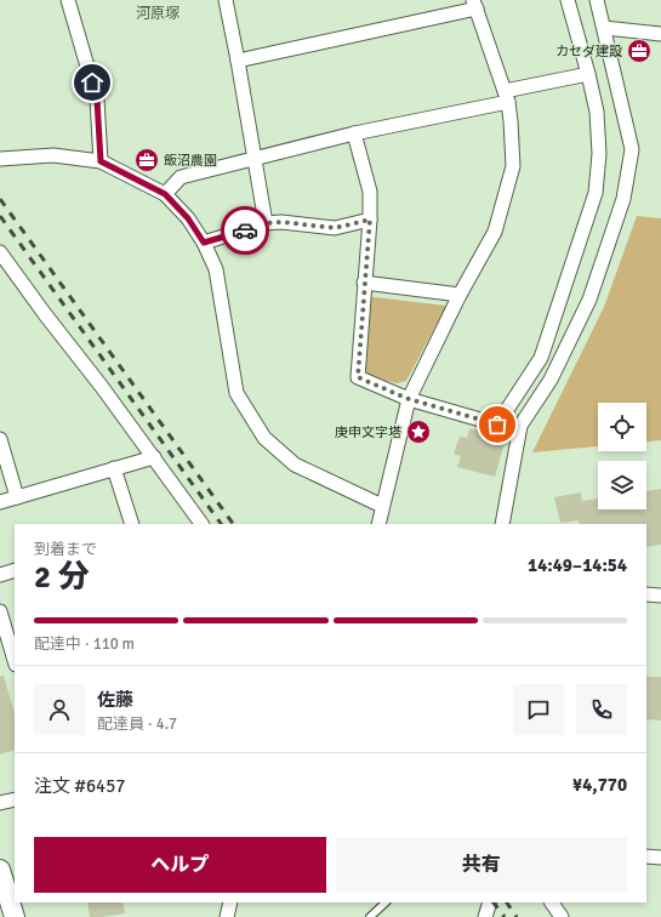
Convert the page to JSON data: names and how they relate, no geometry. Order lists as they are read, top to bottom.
{
  "districts": ["河原塚"],
  "places": {
    "office": ["カセダ建設", "飯沼農園"],
    "place": ["庚申文字塔"]
  },
  "page": {
    "heading": ["2 分", "到着まで", "14:49–14:54"],
    "panel": [
      "佐藤",
      "配達員 · 4.7",
      "注文 #6457",
      "¥4,770"
    ],
    "bar": "配達中 · 110 m",
    "buttons": ["ヘルプ", "共有"]
  }
}
